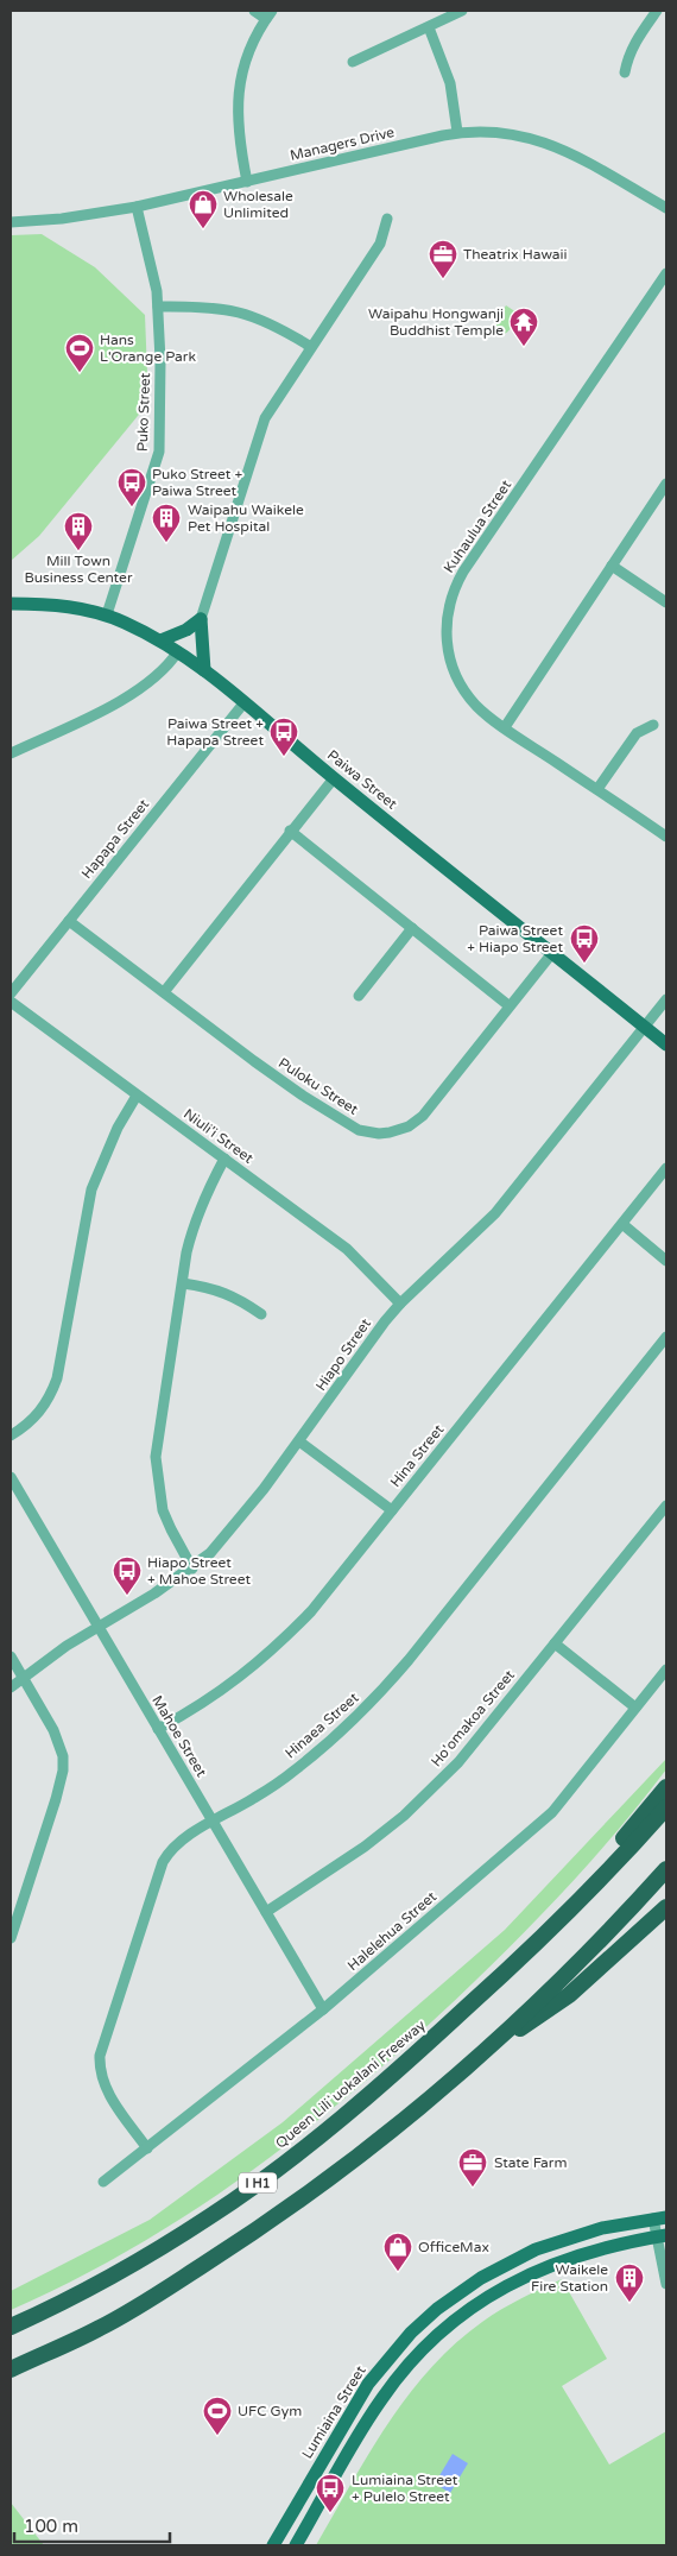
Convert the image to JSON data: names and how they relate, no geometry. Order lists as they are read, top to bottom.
{
  "streets": {
    "highway": ["Queen Liliʻuokalani Freeway", "I H1"],
    "main road": ["Paiwa Street", "Lumiaina Street"],
    "street": [
      "Managers Drive",
      "Puko Street",
      "Kuhaulua Street",
      "Hapapa Street",
      "Puloku Street",
      "Niuli'i Street",
      "Hiapo Street",
      "Hina Street",
      "Ho'omakoa Street",
      "Hinaea Street",
      "Mahoe Street",
      "Halelehua Street"
    ]
  },
  "crossings": [
    ["Managers Drive", "Puko Street"],
    ["Puko Street", "Paiwa Street"],
    ["Paiwa Street", "Hapapa Street"],
    ["Paiwa Street", "Puloku Street"],
    ["Paiwa Street", "Hiapo Street"],
    ["Hapapa Street", "Puloku Street"],
    ["Niuli'i Street", "Hiapo Street"],
    ["Hiapo Street", "Mahoe Street"],
    ["Hina Street", "Mahoe Street"],
    ["Ho'omakoa Street", "Mahoe Street"],
    ["Hinaea Street", "Mahoe Street"],
    ["Hinaea Street", "Halelehua Street"],
    ["Mahoe Street", "Halelehua Street"]
  ],
  "places": {
    "shop": ["Wholesale Unlimited", "OfficeMax"],
    "office": ["Theatrix Hawaii", "State Farm"],
    "temple": ["Waipahu Hongwanji Buddhist Temple"],
    "sports": ["Hans L'Orange Park", "UFC Gym"],
    "bus stop": [
      "Puko Street + Paiwa Street",
      "Paiwa Street + Hapapa Street",
      "Paiwa Street + Hiapo Street",
      "Hiapo Street + Mahoe Street",
      "Lumiaina Street + Pulelo Street"
    ],
    "building": ["Waipahu Waikele Pet Hospital", "Mill Town Business Center", "Waikele Fire Station"]
  },
  "scale_bar": "100 m"
}
